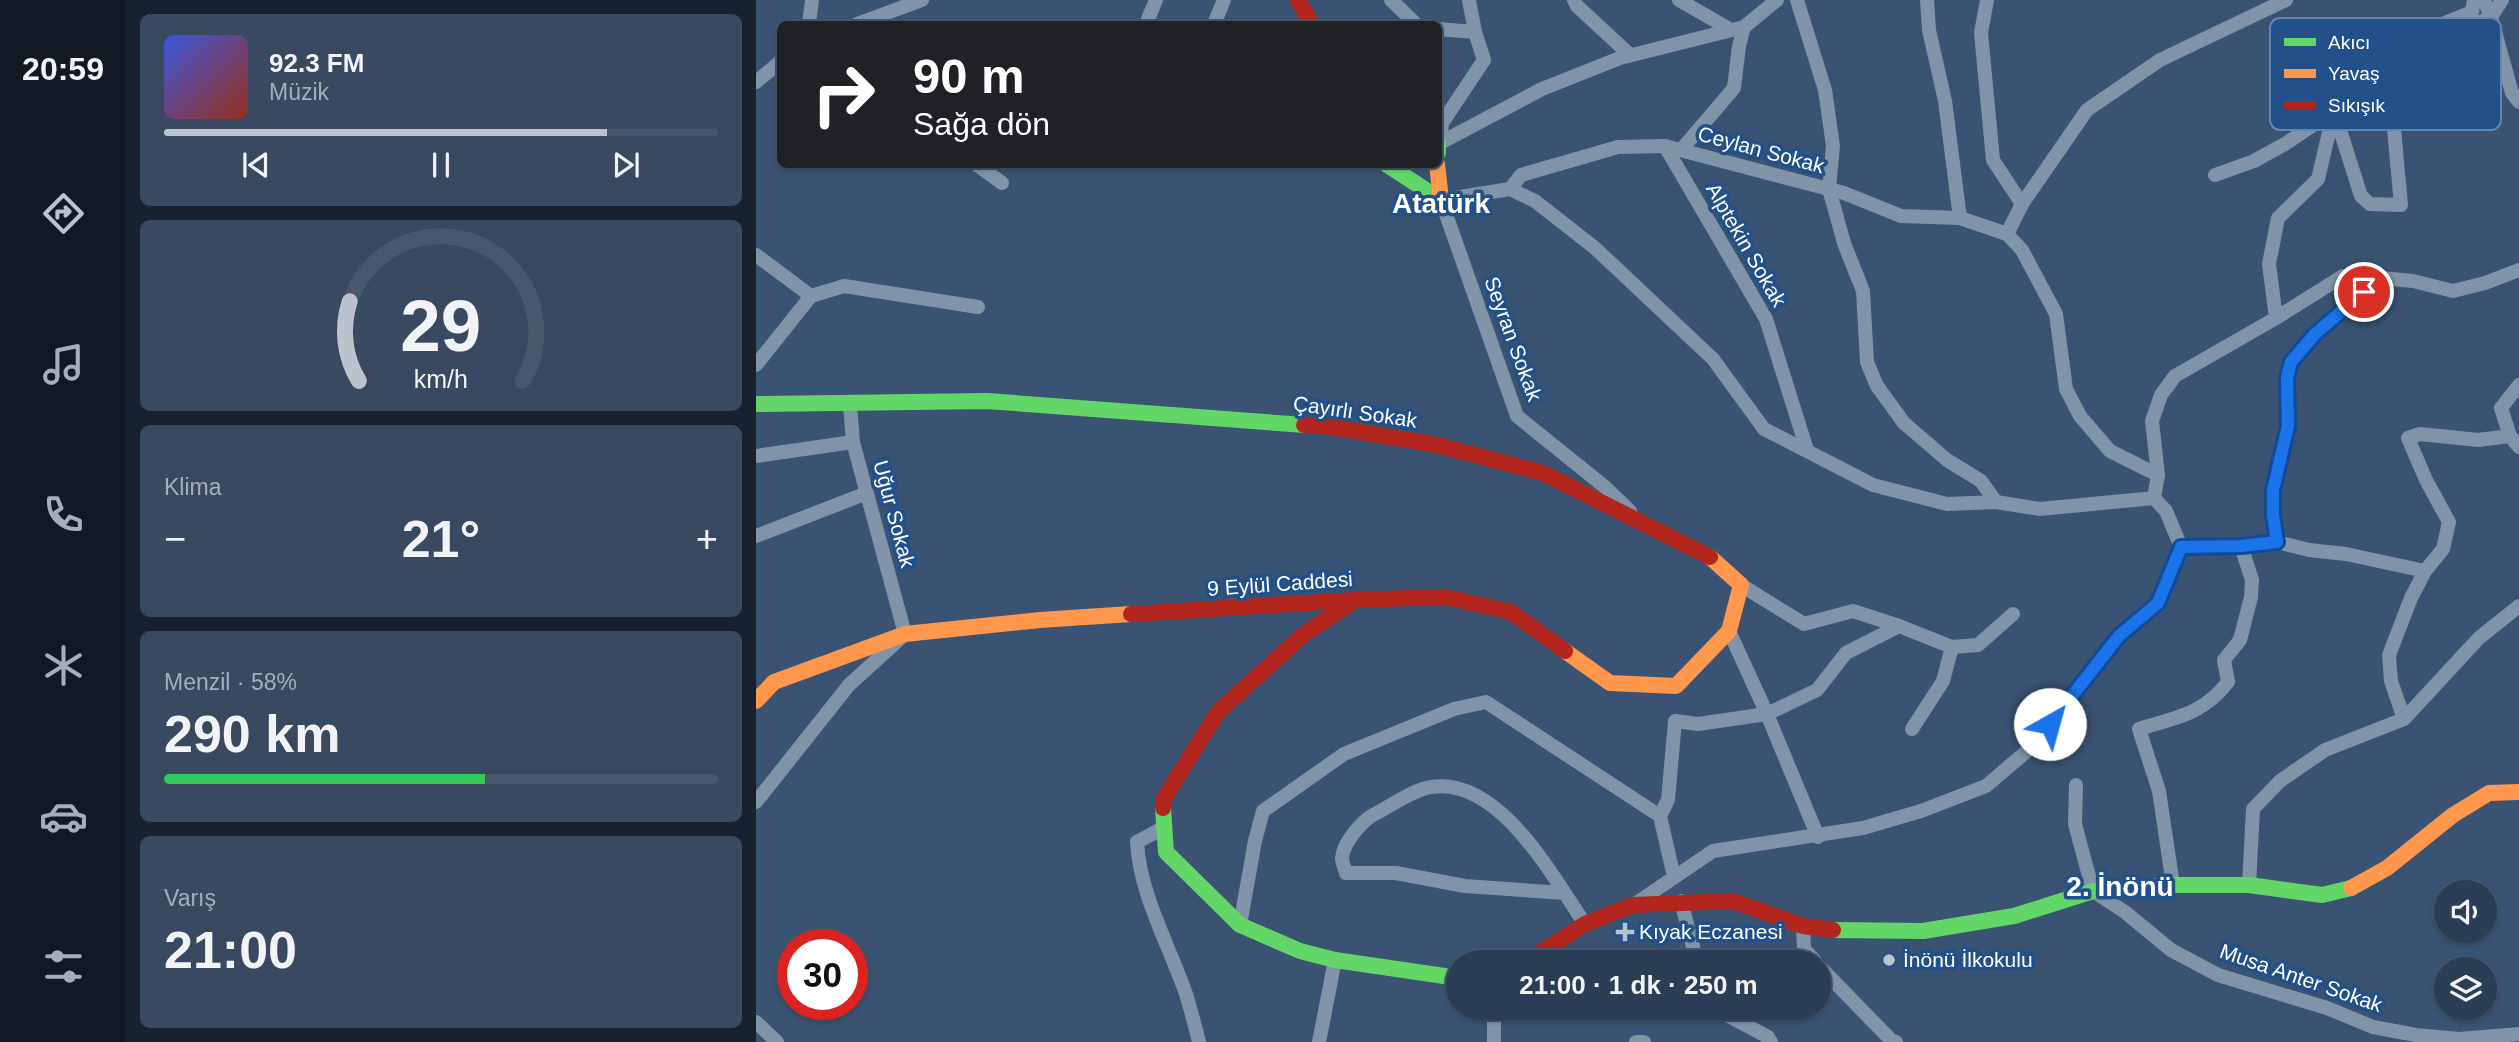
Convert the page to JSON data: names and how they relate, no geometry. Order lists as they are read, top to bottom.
{
  "streets": {
    "street": [
      "Ceylan Sokak",
      "Alptekin Sokak",
      "Seyran Sokak",
      "Çayırlı Sokak",
      "Uğur Sokak",
      "9 Eylül Caddesi",
      "Musa Anter Sokak"
    ]
  },
  "crossings": [
    ["Ceylan Sokak", "Alptekin Sokak"],
    ["Seyran Sokak", "Çayırlı Sokak"],
    ["Çayırlı Sokak", "Uğur Sokak"],
    ["Çayırlı Sokak", "9 Eylül Caddesi"],
    ["Uğur Sokak", "9 Eylül Caddesi"]
  ],
  "districts": ["Atatürk", "2. İnönü"],
  "places": {
    "health": ["Kıyak Eczanesi"],
    "other": ["İnönü İlkokulu"]
  },
  "legend": ["Akıcı", "Yavaş", "Sıkışık"],
  "page": {
    "tabs": "20:59",
    "turn": ["90 m", "Sağa dön"],
    "song": ["92.3 FM", "Müzik"],
    "tile": [
      "Klima",
      ["Menzil · 58%", "290 km"],
      ["Varış", "21:00"]
    ],
    "heat": ["−", "21°", "+"],
    "limit": "30",
    "trip": "21:00 · 1 dk · 250 m",
    "gauge": ["29", "km/h"]
  }
}
